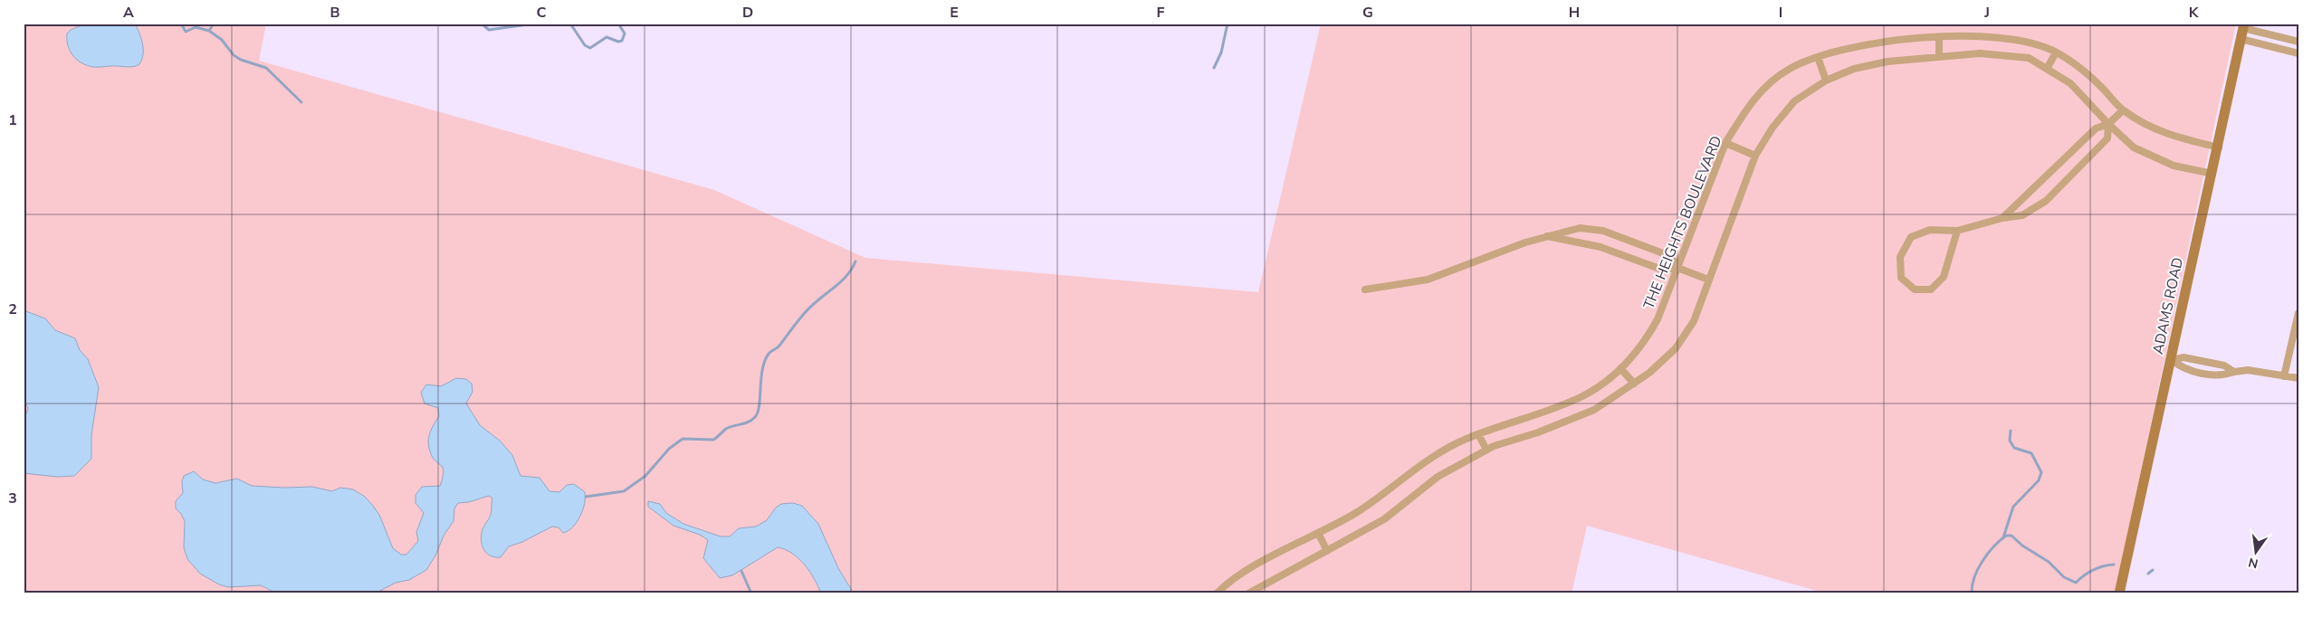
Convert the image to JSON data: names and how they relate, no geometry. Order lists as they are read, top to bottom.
{
  "streets": {
    "main road": ["ADAMS ROAD"],
    "street": ["THE HEIGHTS BOULEVARD"]
  },
  "crossings": [
    ["THE HEIGHTS BOULEVARD", "ADAMS ROAD"]
  ],
  "north": "bottom",
  "grid": {
    "columns": [
      "A",
      "B",
      "C",
      "D",
      "E",
      "F",
      "G",
      "H",
      "I",
      "J",
      "K"
    ],
    "rows": ["1", "2", "3"]
  }
}
